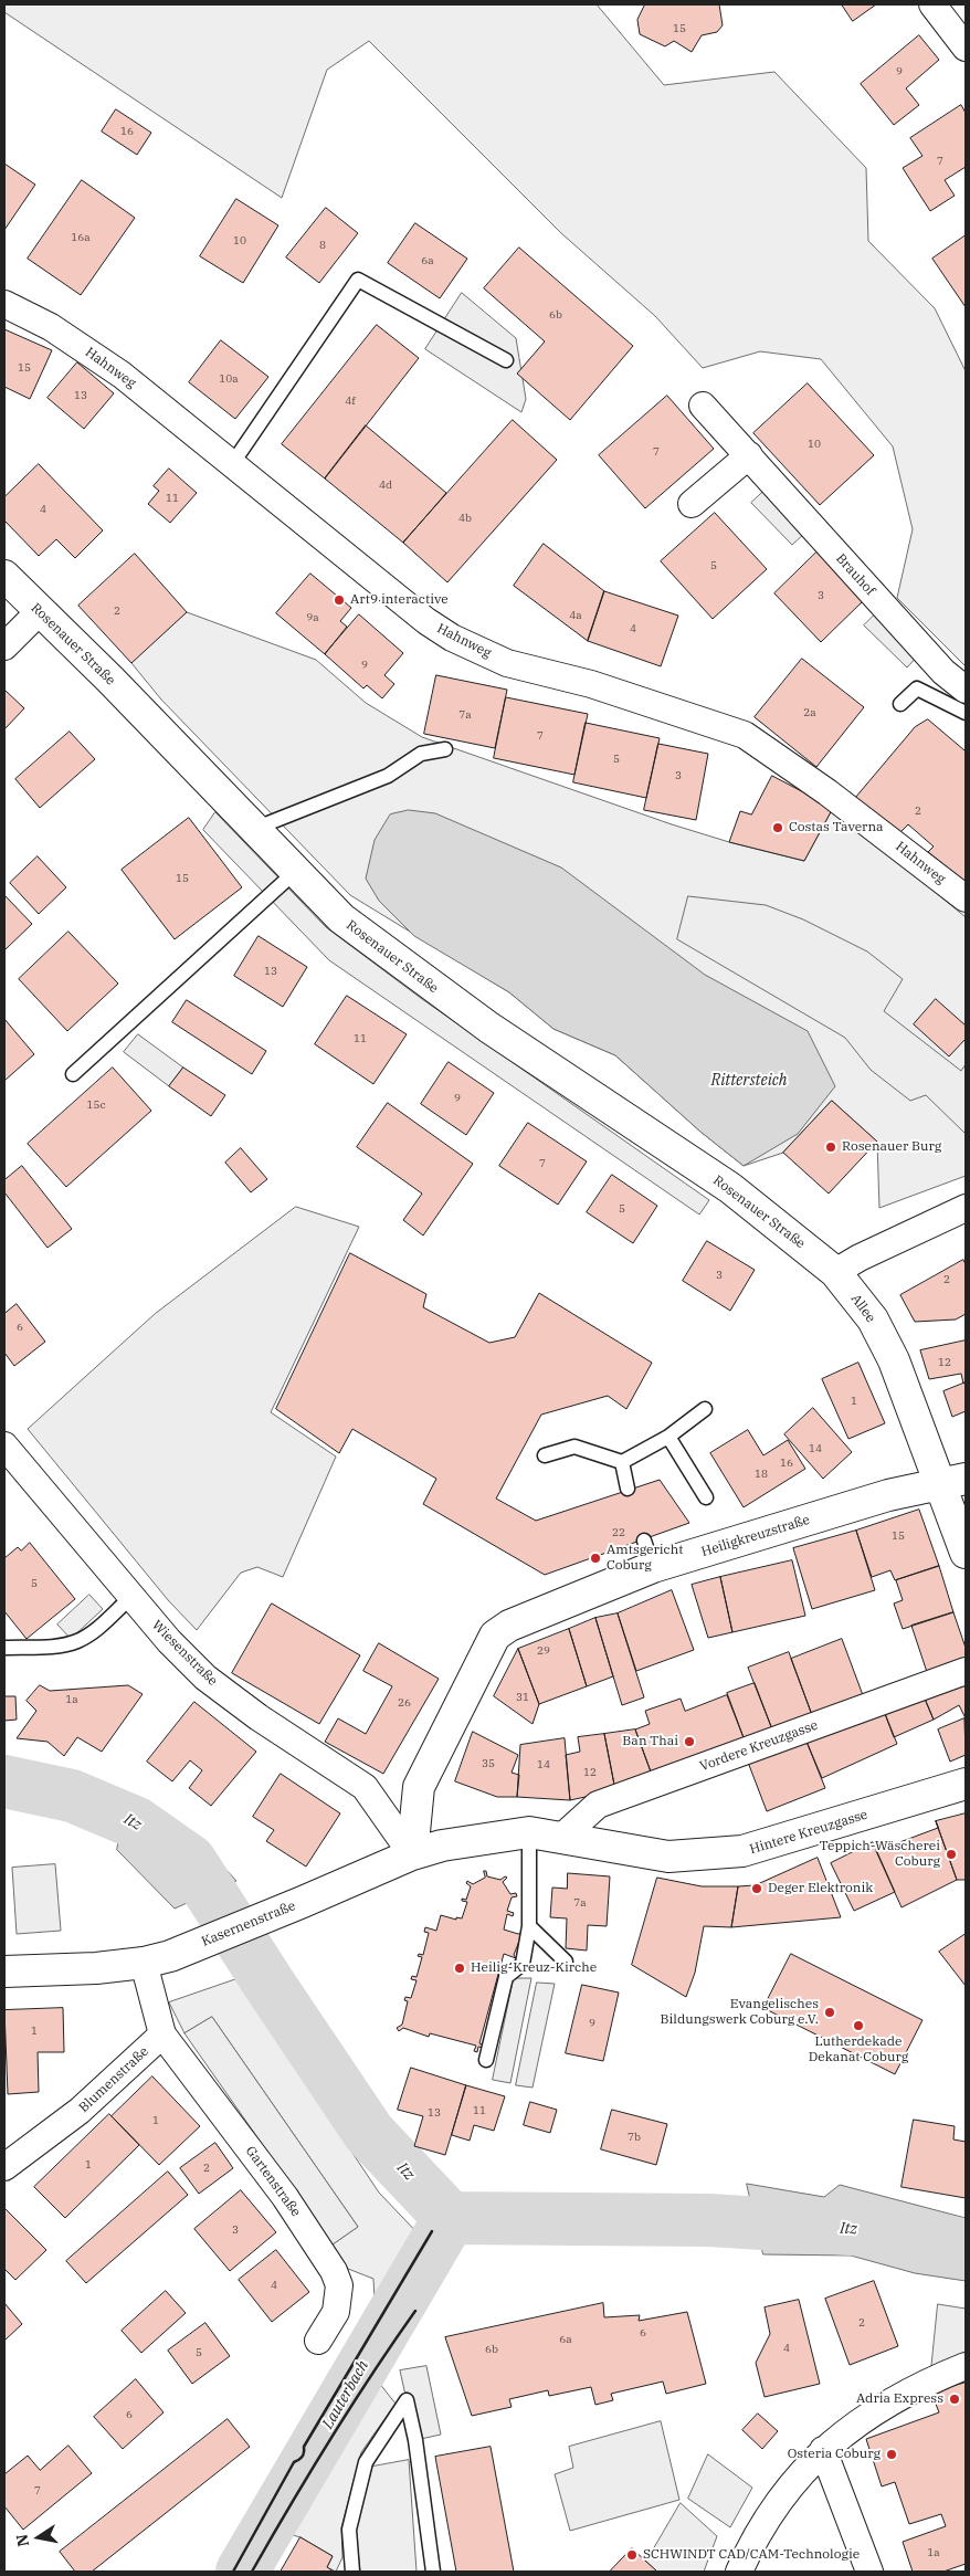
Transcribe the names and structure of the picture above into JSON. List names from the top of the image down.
{
  "streets": {
    "street": [
      "Hahnweg",
      "Brauhof",
      "Rosenauer Straße",
      "Allee",
      "Heiligkreuzstraße",
      "Wiesenstraße",
      "Vordere Kreuzgasse",
      "Hintere Kreuzgasse",
      "Kasernenstraße",
      "Blumenstraße",
      "Gartenstraße"
    ]
  },
  "crossings": [
    ["Rosenauer Straße", "Allee"],
    ["Allee", "Heiligkreuzstraße"],
    ["Heiligkreuzstraße", "Wiesenstraße"],
    ["Heiligkreuzstraße", "Kasernenstraße"],
    ["Wiesenstraße", "Kasernenstraße"],
    ["Vordere Kreuzgasse", "Hintere Kreuzgasse"],
    ["Hintere Kreuzgasse", "Kasernenstraße"],
    ["Blumenstraße", "Gartenstraße"]
  ],
  "water": ["Rittersteich", "Itz", "Lauterbach"],
  "places": [
    "Art9 interactive",
    "Costas Taverna",
    "Rosenauer Burg",
    "Amtsgericht Coburg",
    "Ban Thai",
    "Teppich-Wäscherei Coburg",
    "Deger Elektronik",
    "Heilig-Kreuz-Kirche",
    "Evangelisches Bildungswerk Coburg e.V.",
    "Lutherdekade Dekanat Coburg",
    "Adria Express",
    "Osteria Coburg",
    "SCHWINDT CAD/CAM-Technologie"
  ],
  "house_numbers": [
    "15",
    "9",
    "16",
    "7",
    "16a",
    "10",
    "8",
    "6a",
    "6b",
    "15",
    "10a",
    "13",
    "4f",
    "10",
    "7",
    "4d",
    "11",
    "4",
    "4b",
    "5",
    "3",
    "2",
    "4a",
    "9a",
    "4",
    "9",
    "2a",
    "7a",
    "7",
    "5",
    "3",
    "2",
    "15",
    "13",
    "11",
    "9",
    "15c",
    "7",
    "5",
    "3",
    "2",
    "6",
    "12",
    "1",
    "14",
    "16",
    "18",
    "22",
    "15",
    "5",
    "29",
    "31",
    "1a",
    "26",
    "35",
    "14",
    "12",
    "7a",
    "9",
    "1",
    "11",
    "13",
    "1",
    "7b",
    "1",
    "2",
    "3",
    "4",
    "2",
    "6",
    "6a",
    "4",
    "6b",
    "5",
    "6",
    "7",
    "1a"
  ],
  "north": "left"
}
